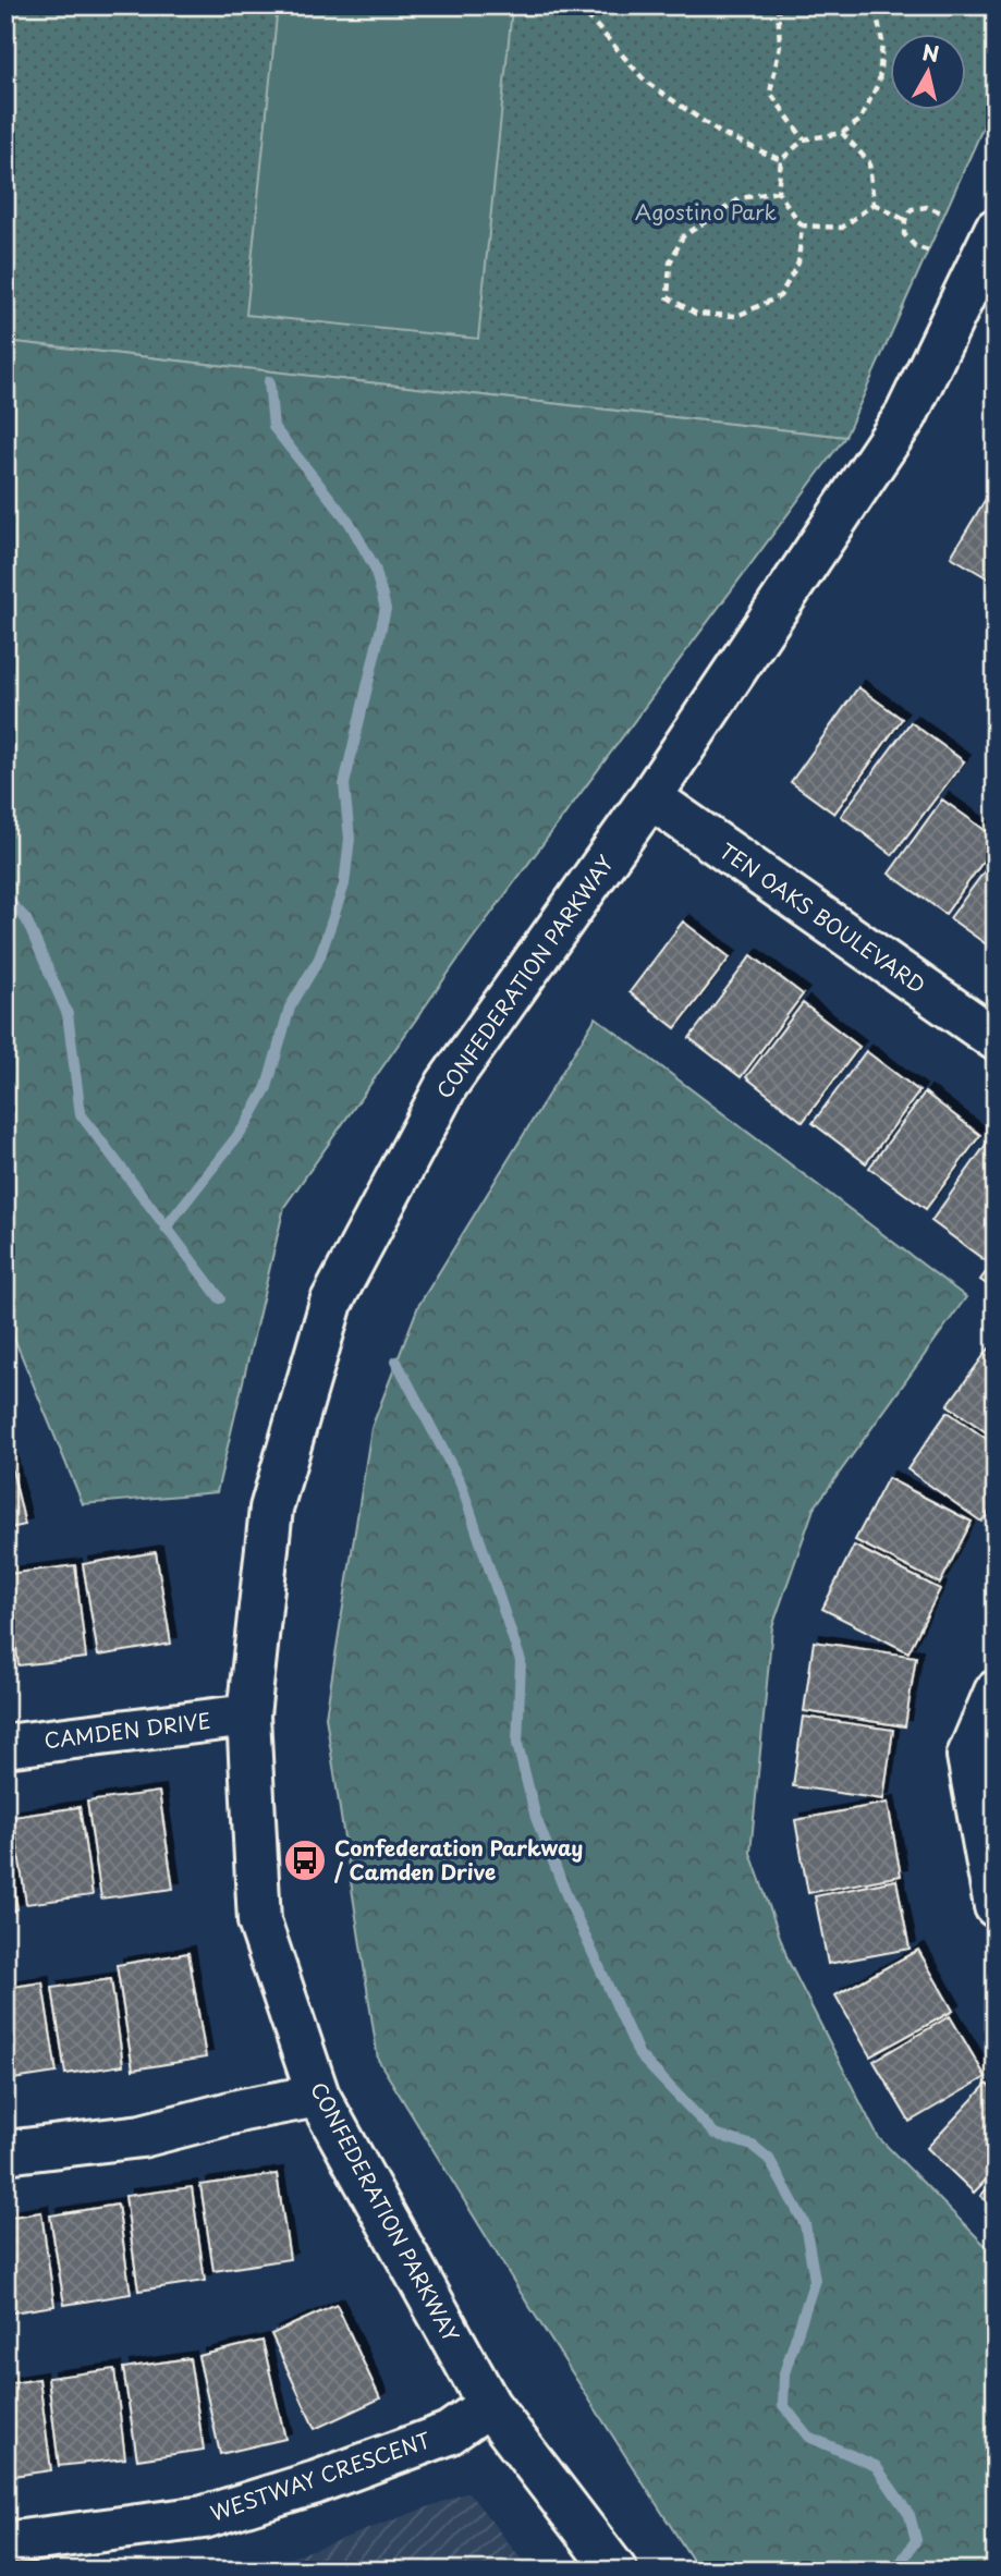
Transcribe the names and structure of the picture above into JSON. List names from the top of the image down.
{
  "streets": {
    "street": [
      "TEN OAKS BOULEVARD",
      "CONFEDERATION PARKWAY",
      "CAMDEN DRIVE",
      "WESTWAY CRESCENT"
    ]
  },
  "crossings": [
    ["TEN OAKS BOULEVARD", "CONFEDERATION PARKWAY"],
    ["CONFEDERATION PARKWAY", "CAMDEN DRIVE"],
    ["CONFEDERATION PARKWAY", "WESTWAY CRESCENT"]
  ],
  "parks": ["Agostino Park"],
  "places": {
    "bus stop": ["Confederation Parkway / Camden Drive"]
  },
  "north": "top"
}
